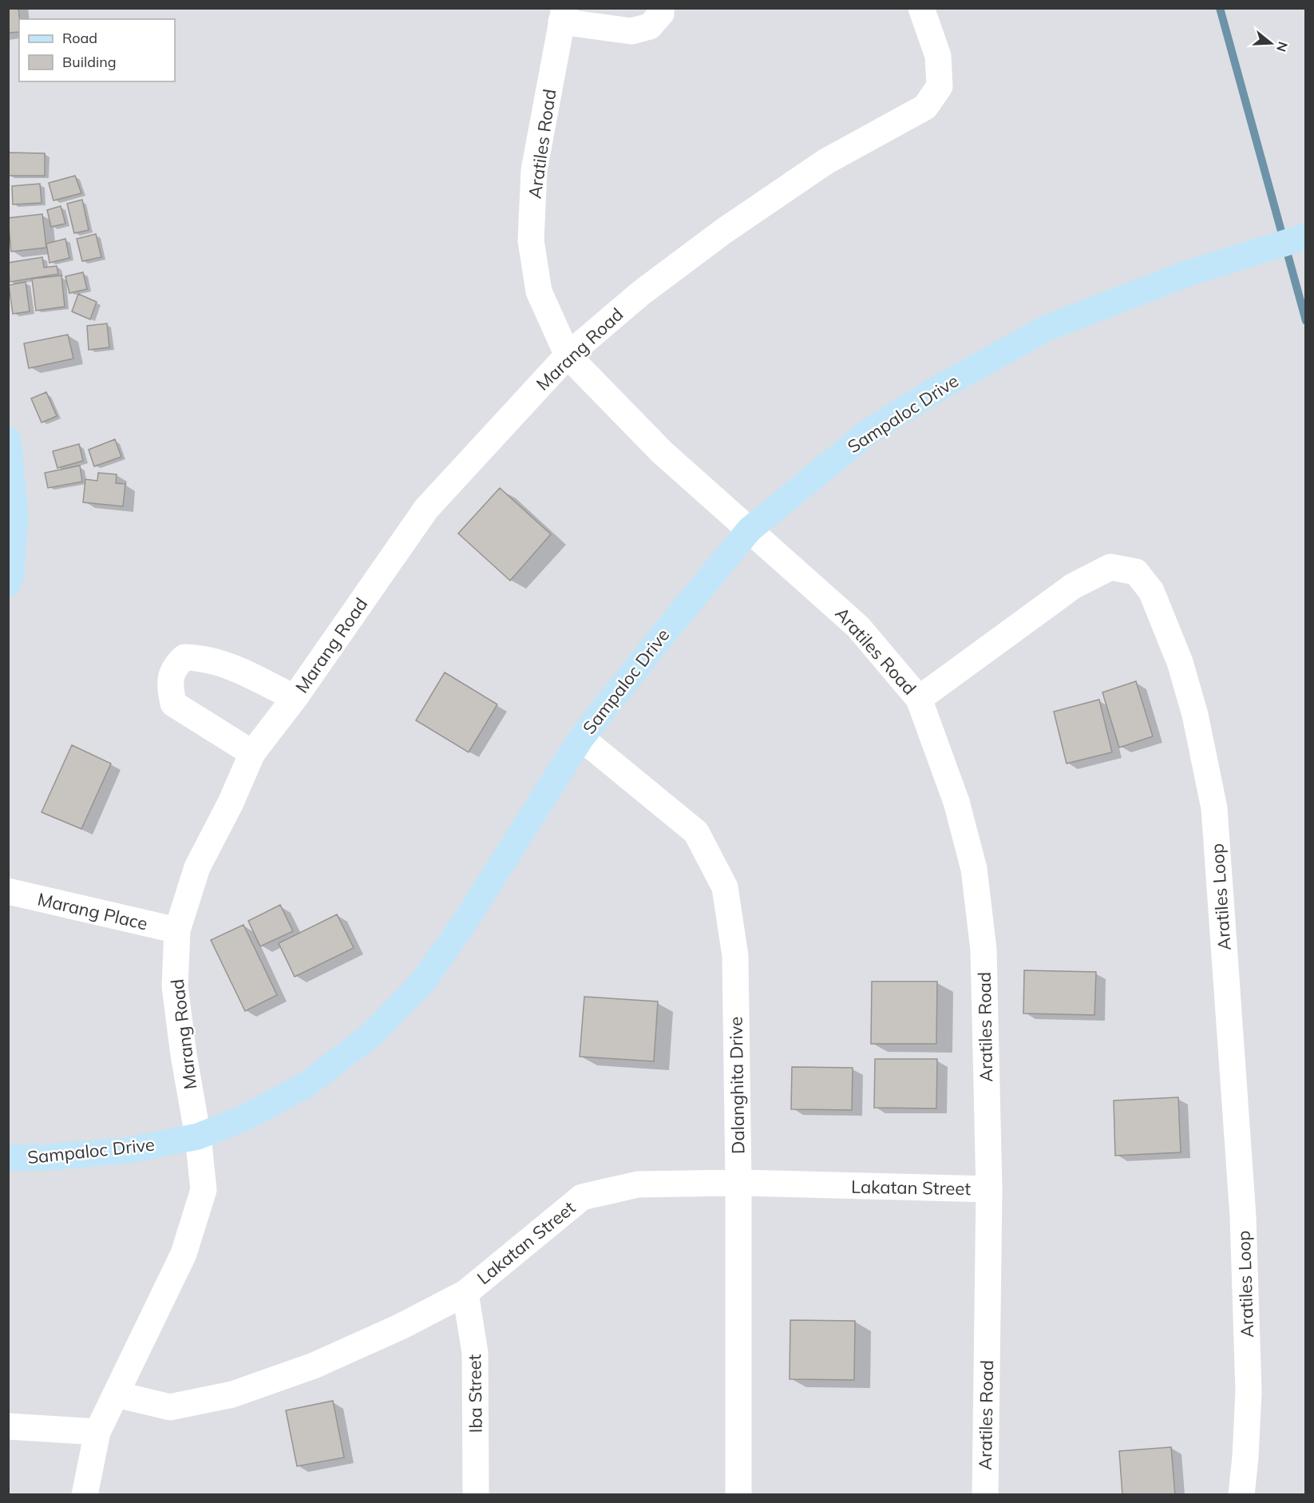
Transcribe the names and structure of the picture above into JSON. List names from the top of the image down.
{
  "streets": {
    "street": [
      "Aratiles Road",
      "Marang Road",
      "Sampaloc Drive",
      "Aratiles Loop",
      "Marang Place",
      "Dalanghita Drive",
      "Lakatan Street",
      "Iba Street"
    ]
  },
  "crossings": [
    ["Aratiles Road", "Marang Road"],
    ["Aratiles Road", "Sampaloc Drive"],
    ["Aratiles Road", "Aratiles Loop"],
    ["Aratiles Road", "Lakatan Street"],
    ["Marang Road", "Sampaloc Drive"],
    ["Marang Road", "Marang Place"],
    ["Marang Road", "Lakatan Street"],
    ["Sampaloc Drive", "Dalanghita Drive"],
    ["Dalanghita Drive", "Lakatan Street"],
    ["Lakatan Street", "Iba Street"]
  ],
  "legend": ["Road", "Building"],
  "north": "right"
}
